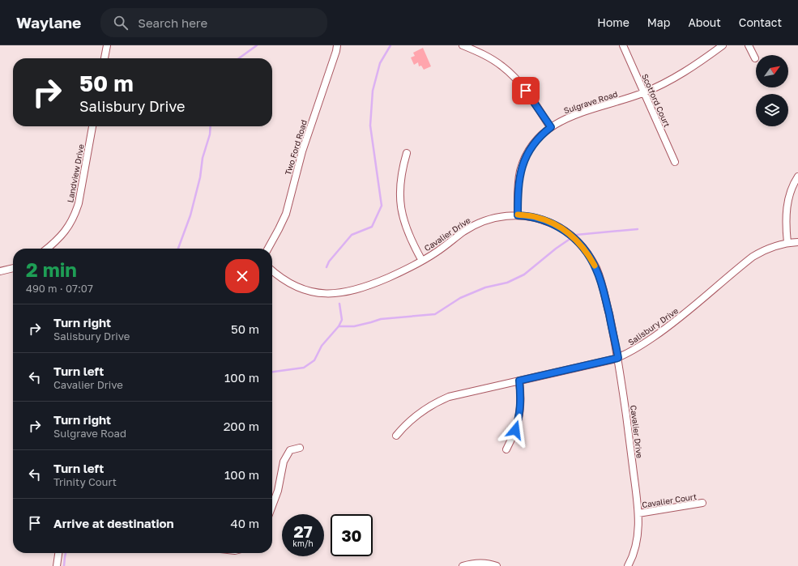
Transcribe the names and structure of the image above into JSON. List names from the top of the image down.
{
  "streets": {
    "street": [
      "Scotford Court",
      "Sulgrave Road",
      "Two Ford Road",
      "Landview Drive",
      "Cavalier Drive",
      "Salisbury Drive",
      "Cavalier Court"
    ]
  },
  "crossings": [
    ["Scotford Court", "Sulgrave Road"],
    ["Sulgrave Road", "Cavalier Drive"],
    ["Cavalier Drive", "Salisbury Drive"],
    ["Cavalier Drive", "Cavalier Court"]
  ],
  "north": "top right",
  "page": {
    "header": "Waylane",
    "search": "Search here",
    "nav": [
      "Home",
      "Map",
      "About",
      "Contact"
    ],
    "turn": ["50 m", "Salisbury Drive"],
    "heading": ["2 min", "490 m · 07:07"],
    "list": [
      {
        "name": "Turn right",
        "note": "Salisbury Drive",
        "value": "50 m"
      },
      {
        "name": "Turn left",
        "note": "Cavalier Drive",
        "value": "100 m"
      },
      {
        "name": "Turn right",
        "note": "Sulgrave Road",
        "value": "200 m"
      },
      {
        "name": "Turn left",
        "note": "Trinity Court",
        "value": "100 m"
      },
      {
        "name": "Arrive at destination",
        "value": "40 m"
      }
    ],
    "speed": "27 km/h",
    "limit": "30"
  }
}
